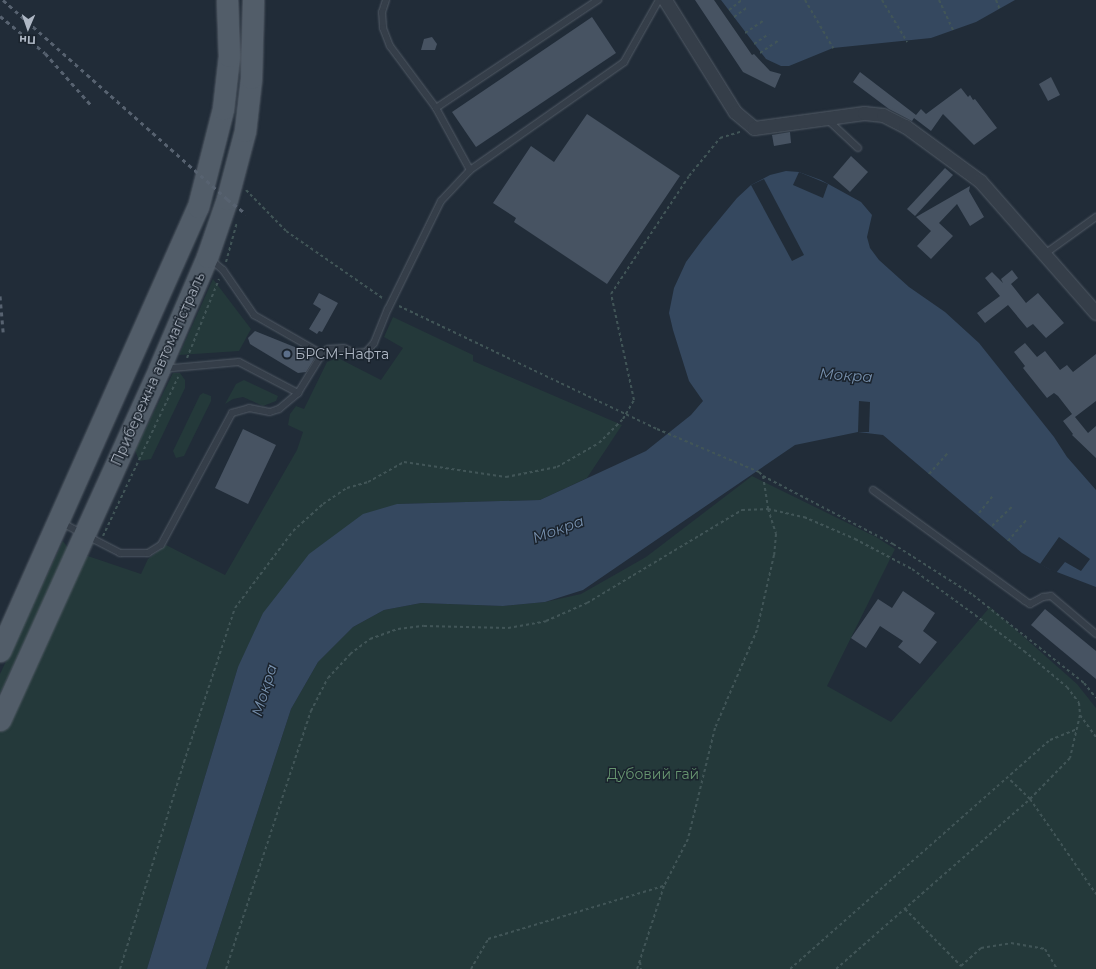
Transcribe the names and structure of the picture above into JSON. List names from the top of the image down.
{
  "streets": {
    "main road": ["Прибережна автомагістраль"]
  },
  "water": ["Мокра"],
  "parks": ["Дубовий гай"],
  "places": ["БРСМ-Нафта"],
  "north": "bottom"
}
